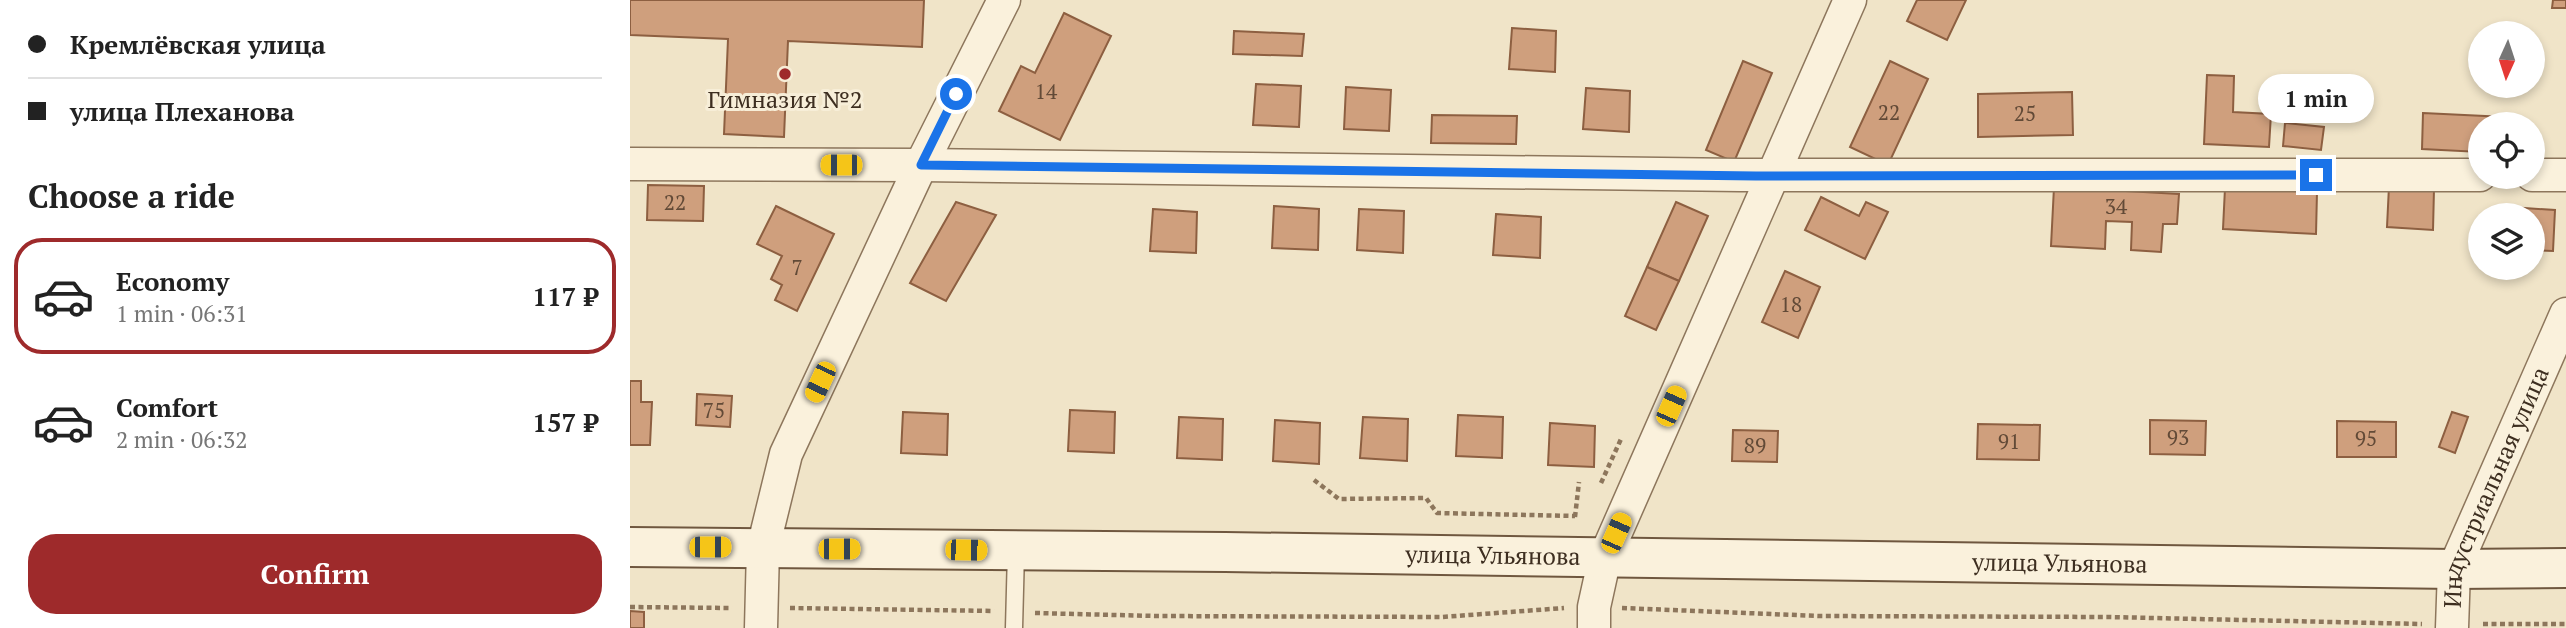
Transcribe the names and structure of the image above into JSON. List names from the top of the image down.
{
  "streets": {
    "main road": ["улица Ульянова"],
    "street": ["Индустриальная улица"]
  },
  "crossings": [
    ["Индустриальная улица", "улица Ульянова"]
  ],
  "places": ["Гимназия №2"],
  "house_numbers": [
    "14",
    "22",
    "25",
    "22",
    "34",
    "7",
    "18",
    "75",
    "93",
    "95",
    "91",
    "89"
  ],
  "north": "bottom",
  "page": {
    "banner": ["Кремлёвская улица", "улица Плеханова"],
    "bubble": "1 min",
    "heading": "Choose a ride",
    "list": [
      {
        "name": "Economy",
        "note": "1 min · 06:31",
        "value": "117 ₽"
      },
      {
        "name": "Comfort",
        "note": "2 min · 06:32",
        "value": "157 ₽"
      }
    ],
    "buttons": "Confirm"
  }
}
